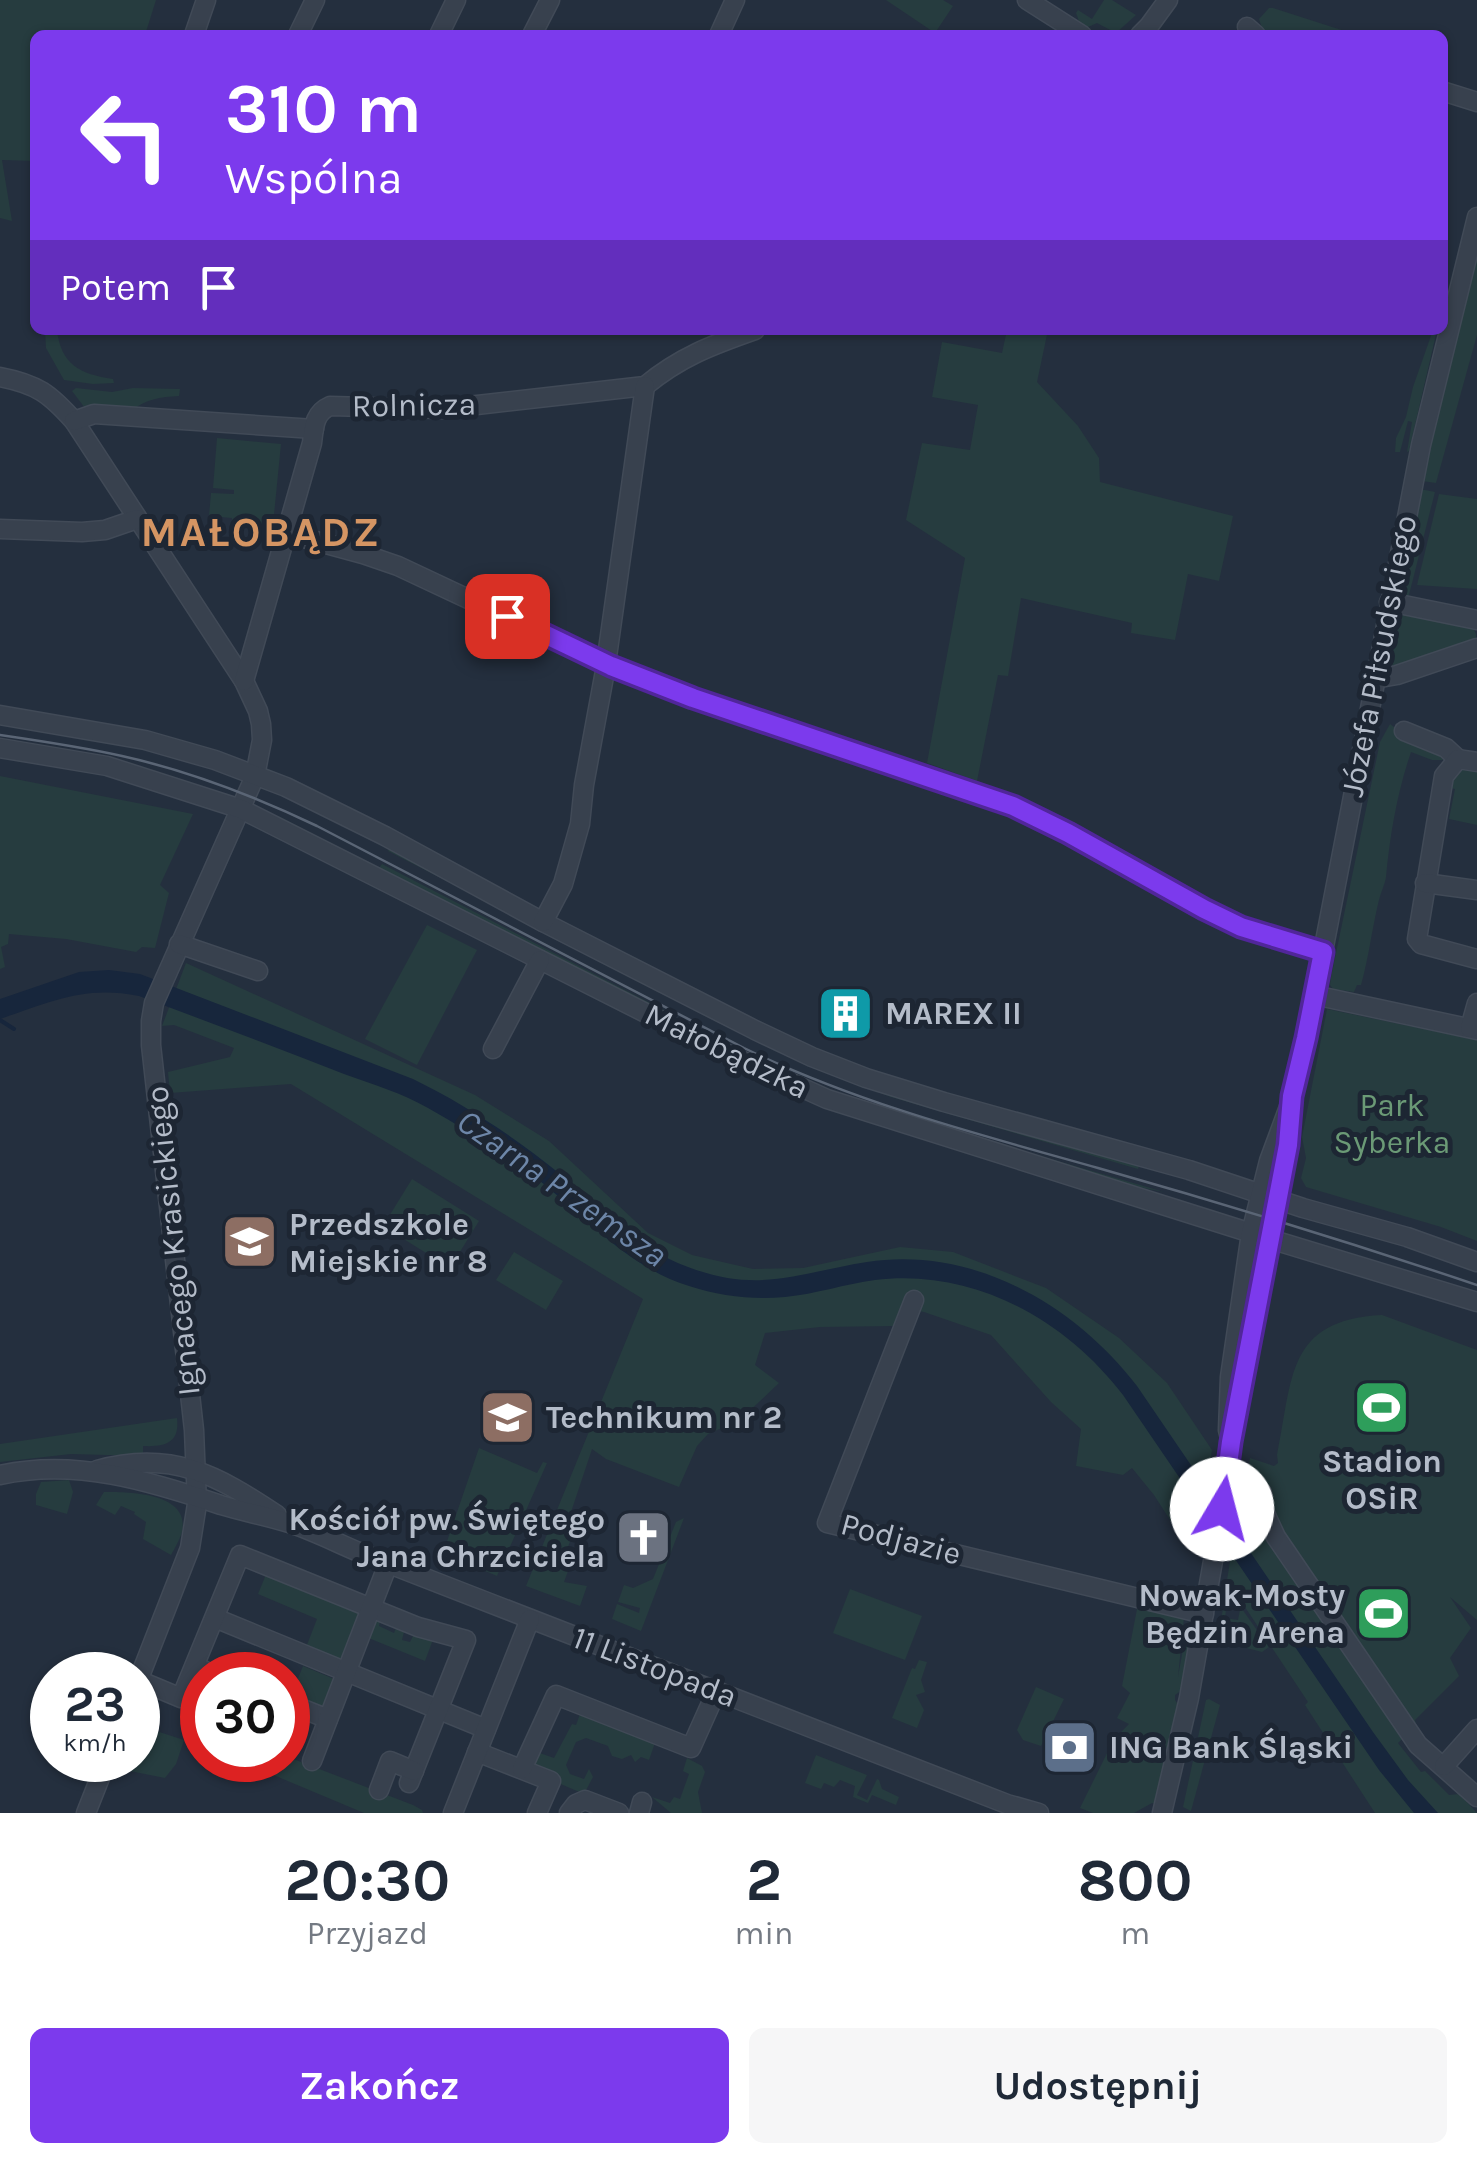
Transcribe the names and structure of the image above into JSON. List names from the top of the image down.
{
  "streets": {
    "street": [
      "Rolnicza",
      "Józefa Piłsudskiego",
      "Małobądzka",
      "Ignacego Krasickiego",
      "Podjazie",
      "11 Listopada"
    ]
  },
  "crossings": [
    ["Józefa Piłsudskiego", "Małobądzka"],
    ["Józefa Piłsudskiego", "Podjazie"],
    ["Małobądzka", "Ignacego Krasickiego"],
    ["Ignacego Krasickiego", "11 Listopada"]
  ],
  "districts": ["MAŁOBĄDZ"],
  "water": ["Czarna Przemsza"],
  "parks": ["Park Syberka"],
  "places": {
    "building": ["MAREX II"],
    "school or university": ["Przedszkole Miejskie nr 8", "Technikum nr 2"],
    "sports": ["Stadion OSiR", "Nowak-Mosty Będzin Arena"],
    "church": ["Kościół pw. Świętego Jana Chrzciciela"],
    "bank": ["ING Bank Śląski"]
  },
  "page": {
    "turn": ["310 m", "Wspólna"],
    "then": "Potem",
    "speed": "23 km/h",
    "limit": "30",
    "eta": [
      "20:30",
      "Przyjazd",
      "2",
      "min",
      "800",
      "m"
    ],
    "buttons": ["Zakończ", "Udostępnij"]
  }
}
